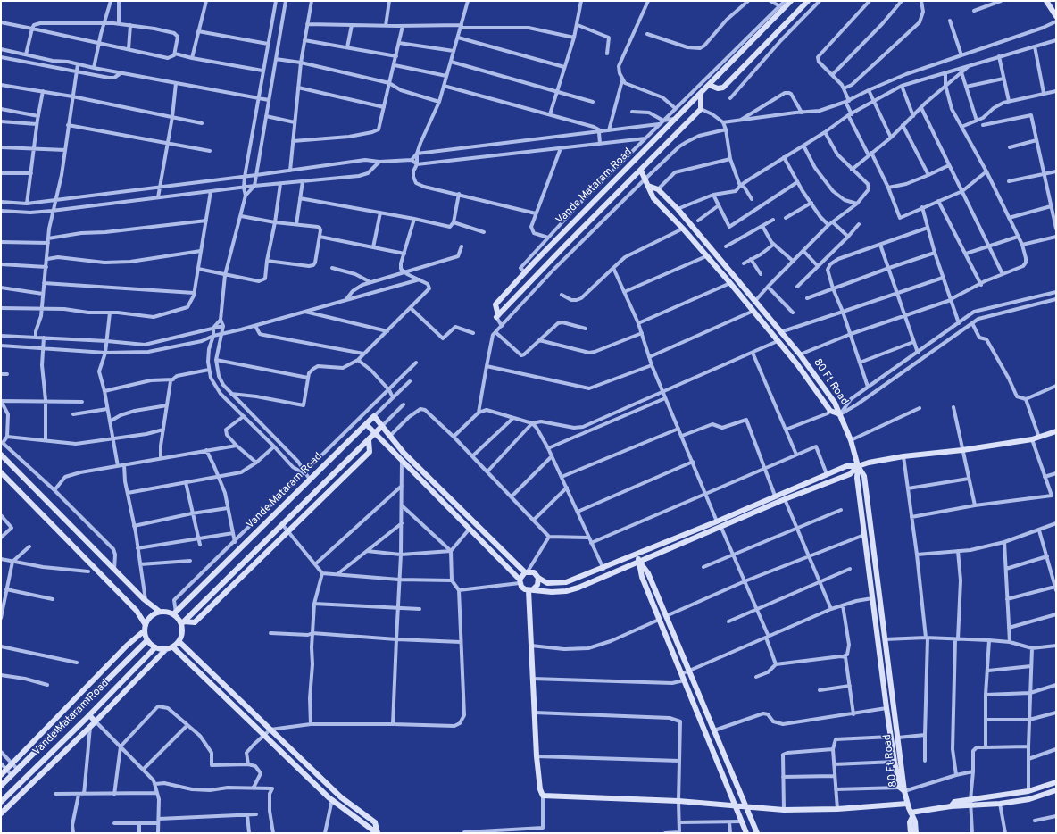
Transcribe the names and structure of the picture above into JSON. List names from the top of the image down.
{
  "streets": {
    "main road": ["Vande Mataram Road", "80 Ft Road"]
  }
}
